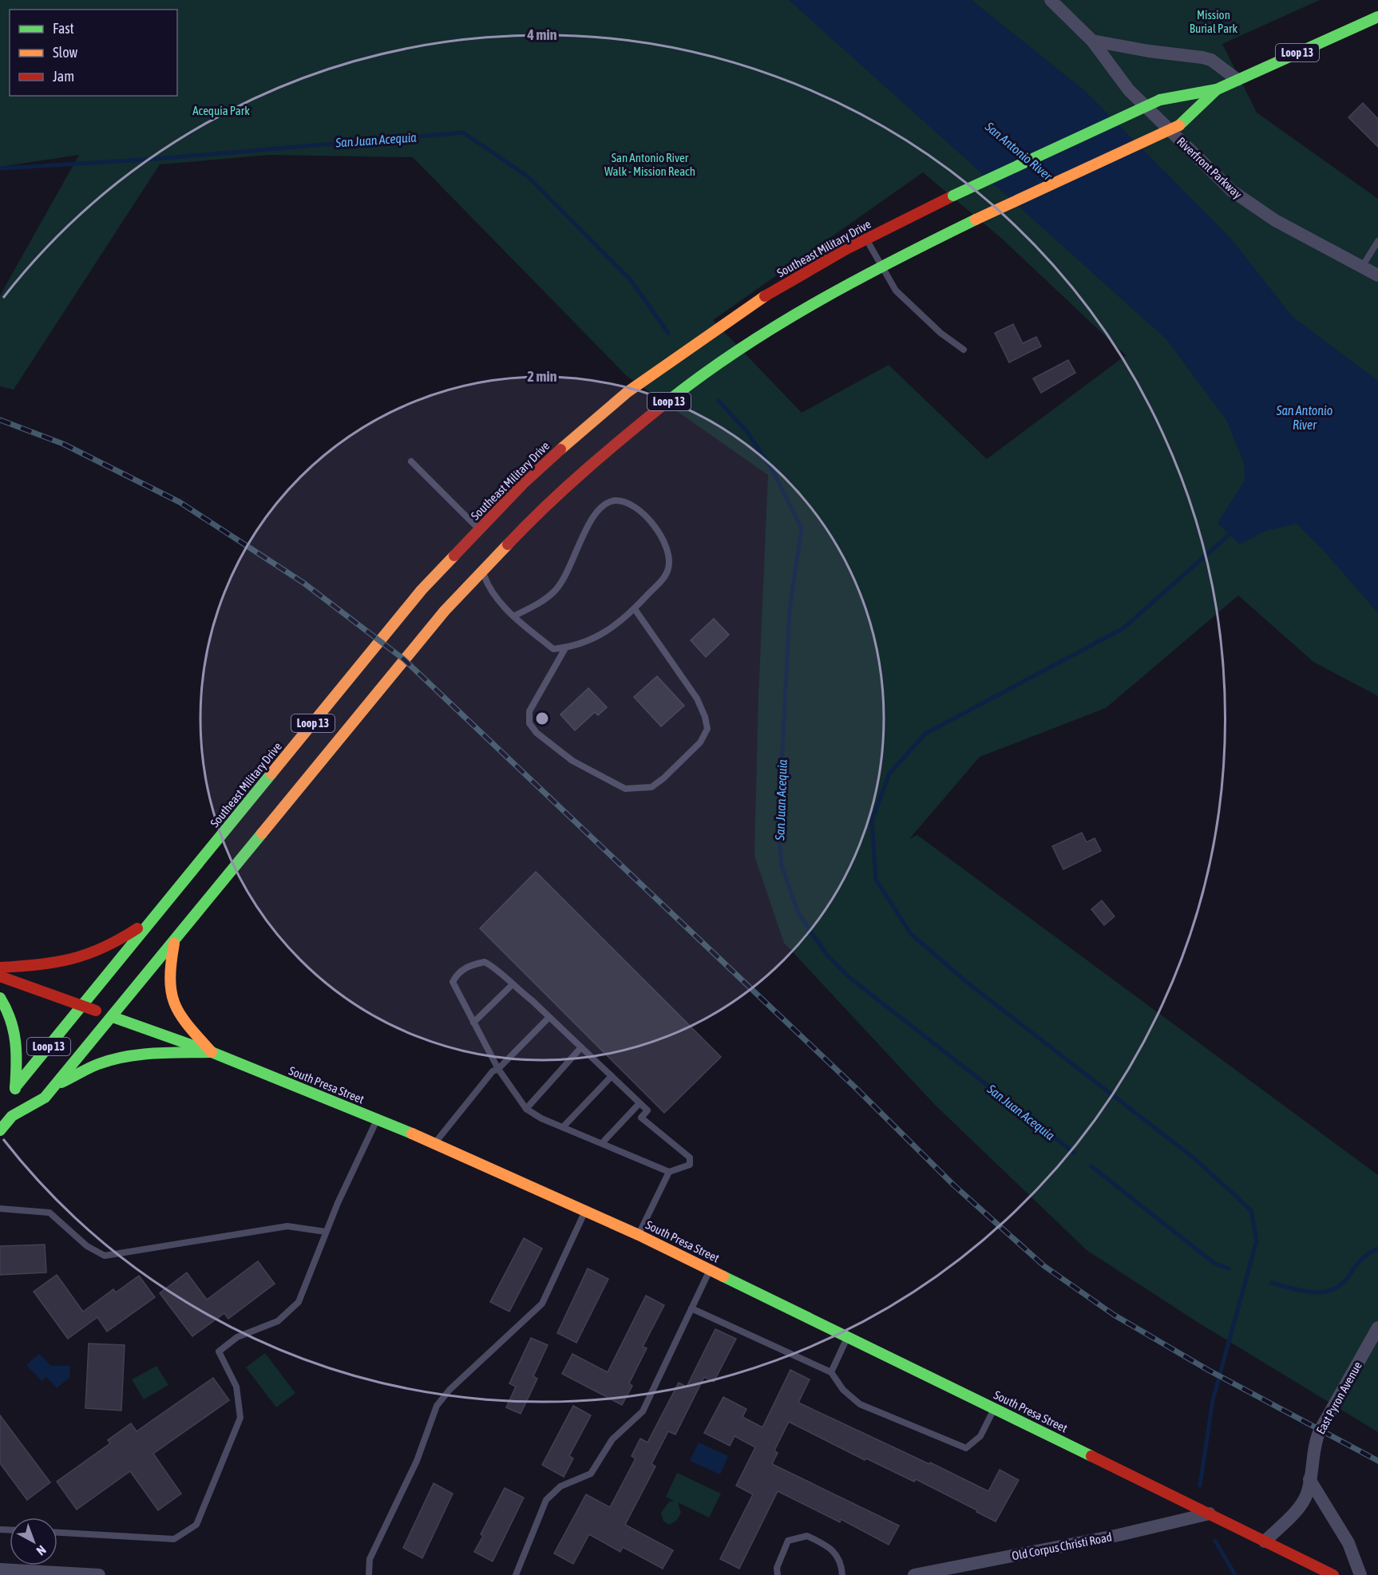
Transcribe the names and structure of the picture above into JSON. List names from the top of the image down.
{
  "streets": {
    "main road": ["Loop 13", "Southeast Military Drive", "South Presa Street"],
    "street": ["Riverfront Parkway", "East Pyron Avenue", "Old Corpus Christi Road"]
  },
  "crossings": [
    ["Southeast Military Drive", "South Presa Street"],
    ["South Presa Street", "East Pyron Avenue"],
    ["South Presa Street", "Old Corpus Christi Road"]
  ],
  "water": ["San Juan Acequia", "San Antonio River"],
  "parks": ["Mission Burial Park", "Acequia Park", "San Antonio River Walk - Mission Reach"],
  "legend": ["Fast", "Slow", "Jam"],
  "north": "bottom right",
  "rings": ["4 min", "2 min"]
}
